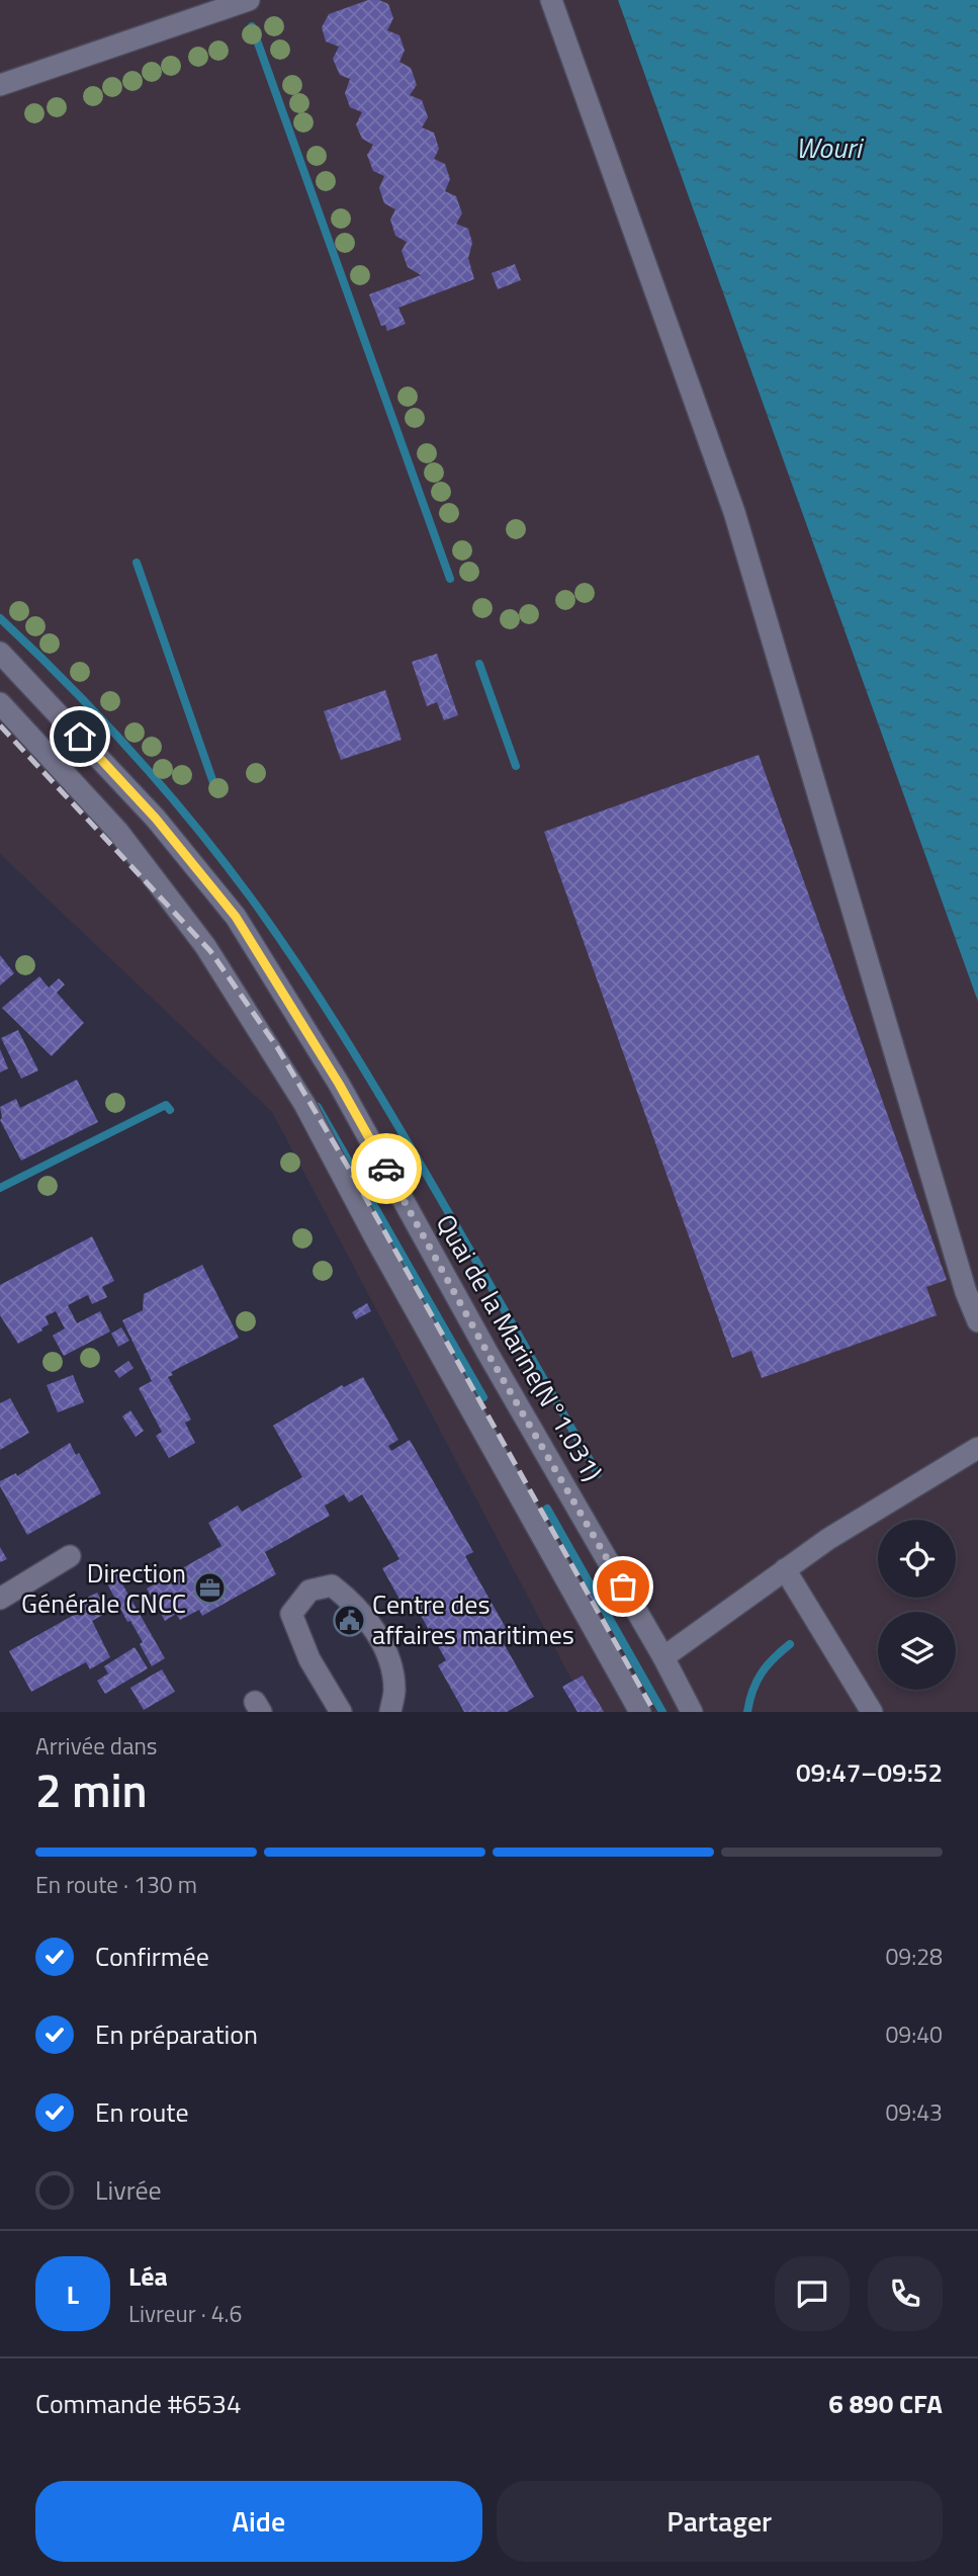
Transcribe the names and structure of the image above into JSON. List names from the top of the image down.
{
  "streets": {
    "street": ["Quai de la Marine(N°1.031)"]
  },
  "water": ["Wouri"],
  "places": {
    "office": ["Direction Générale CNCC"],
    "public building": ["Centre des affaires maritimes"]
  },
  "page": {
    "heading": ["2 min", "Arrivée dans", "09:47–09:52"],
    "panel": [
      "Léa",
      "Livreur · 4.6",
      "Commande #6534",
      "6 890 CFA"
    ],
    "bar": "En route · 130 m",
    "list": [
      ["Confirmée", "09:28"],
      ["En préparation", "09:40"],
      ["En route", "09:43"],
      "Livrée"
    ],
    "round": "L",
    "buttons": ["Aide", "Partager"]
  }
}
